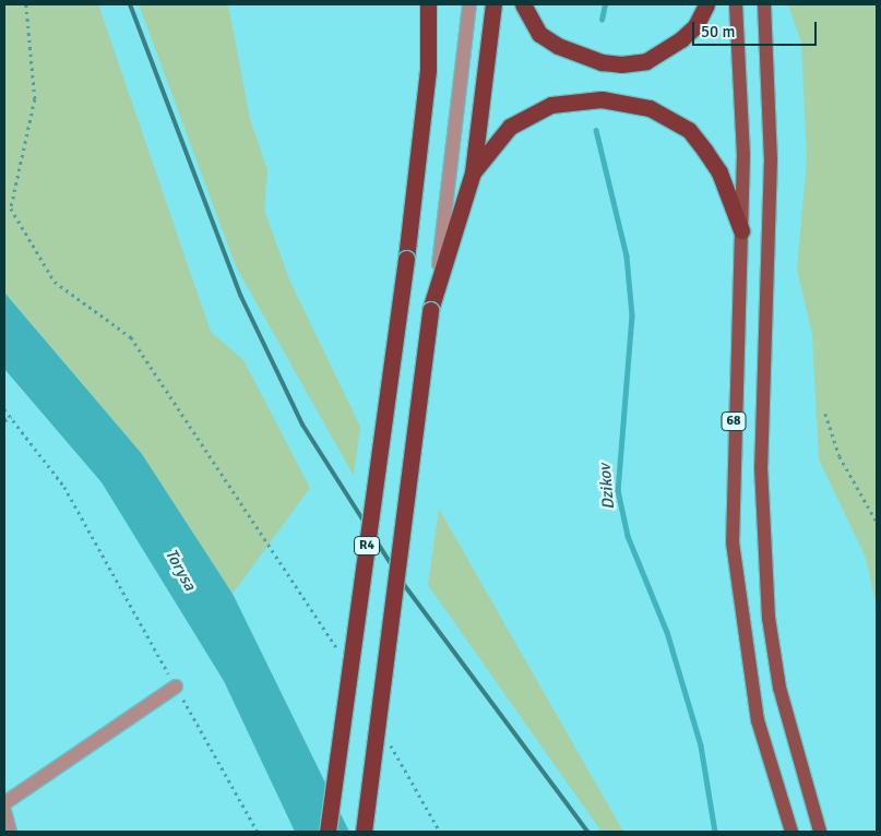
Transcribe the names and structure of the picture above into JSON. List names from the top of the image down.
{
  "streets": {
    "highway": ["R4"],
    "main road": ["68"]
  },
  "water": ["Dzikov", "Torysa"],
  "scale_bar": "50 m"
}
